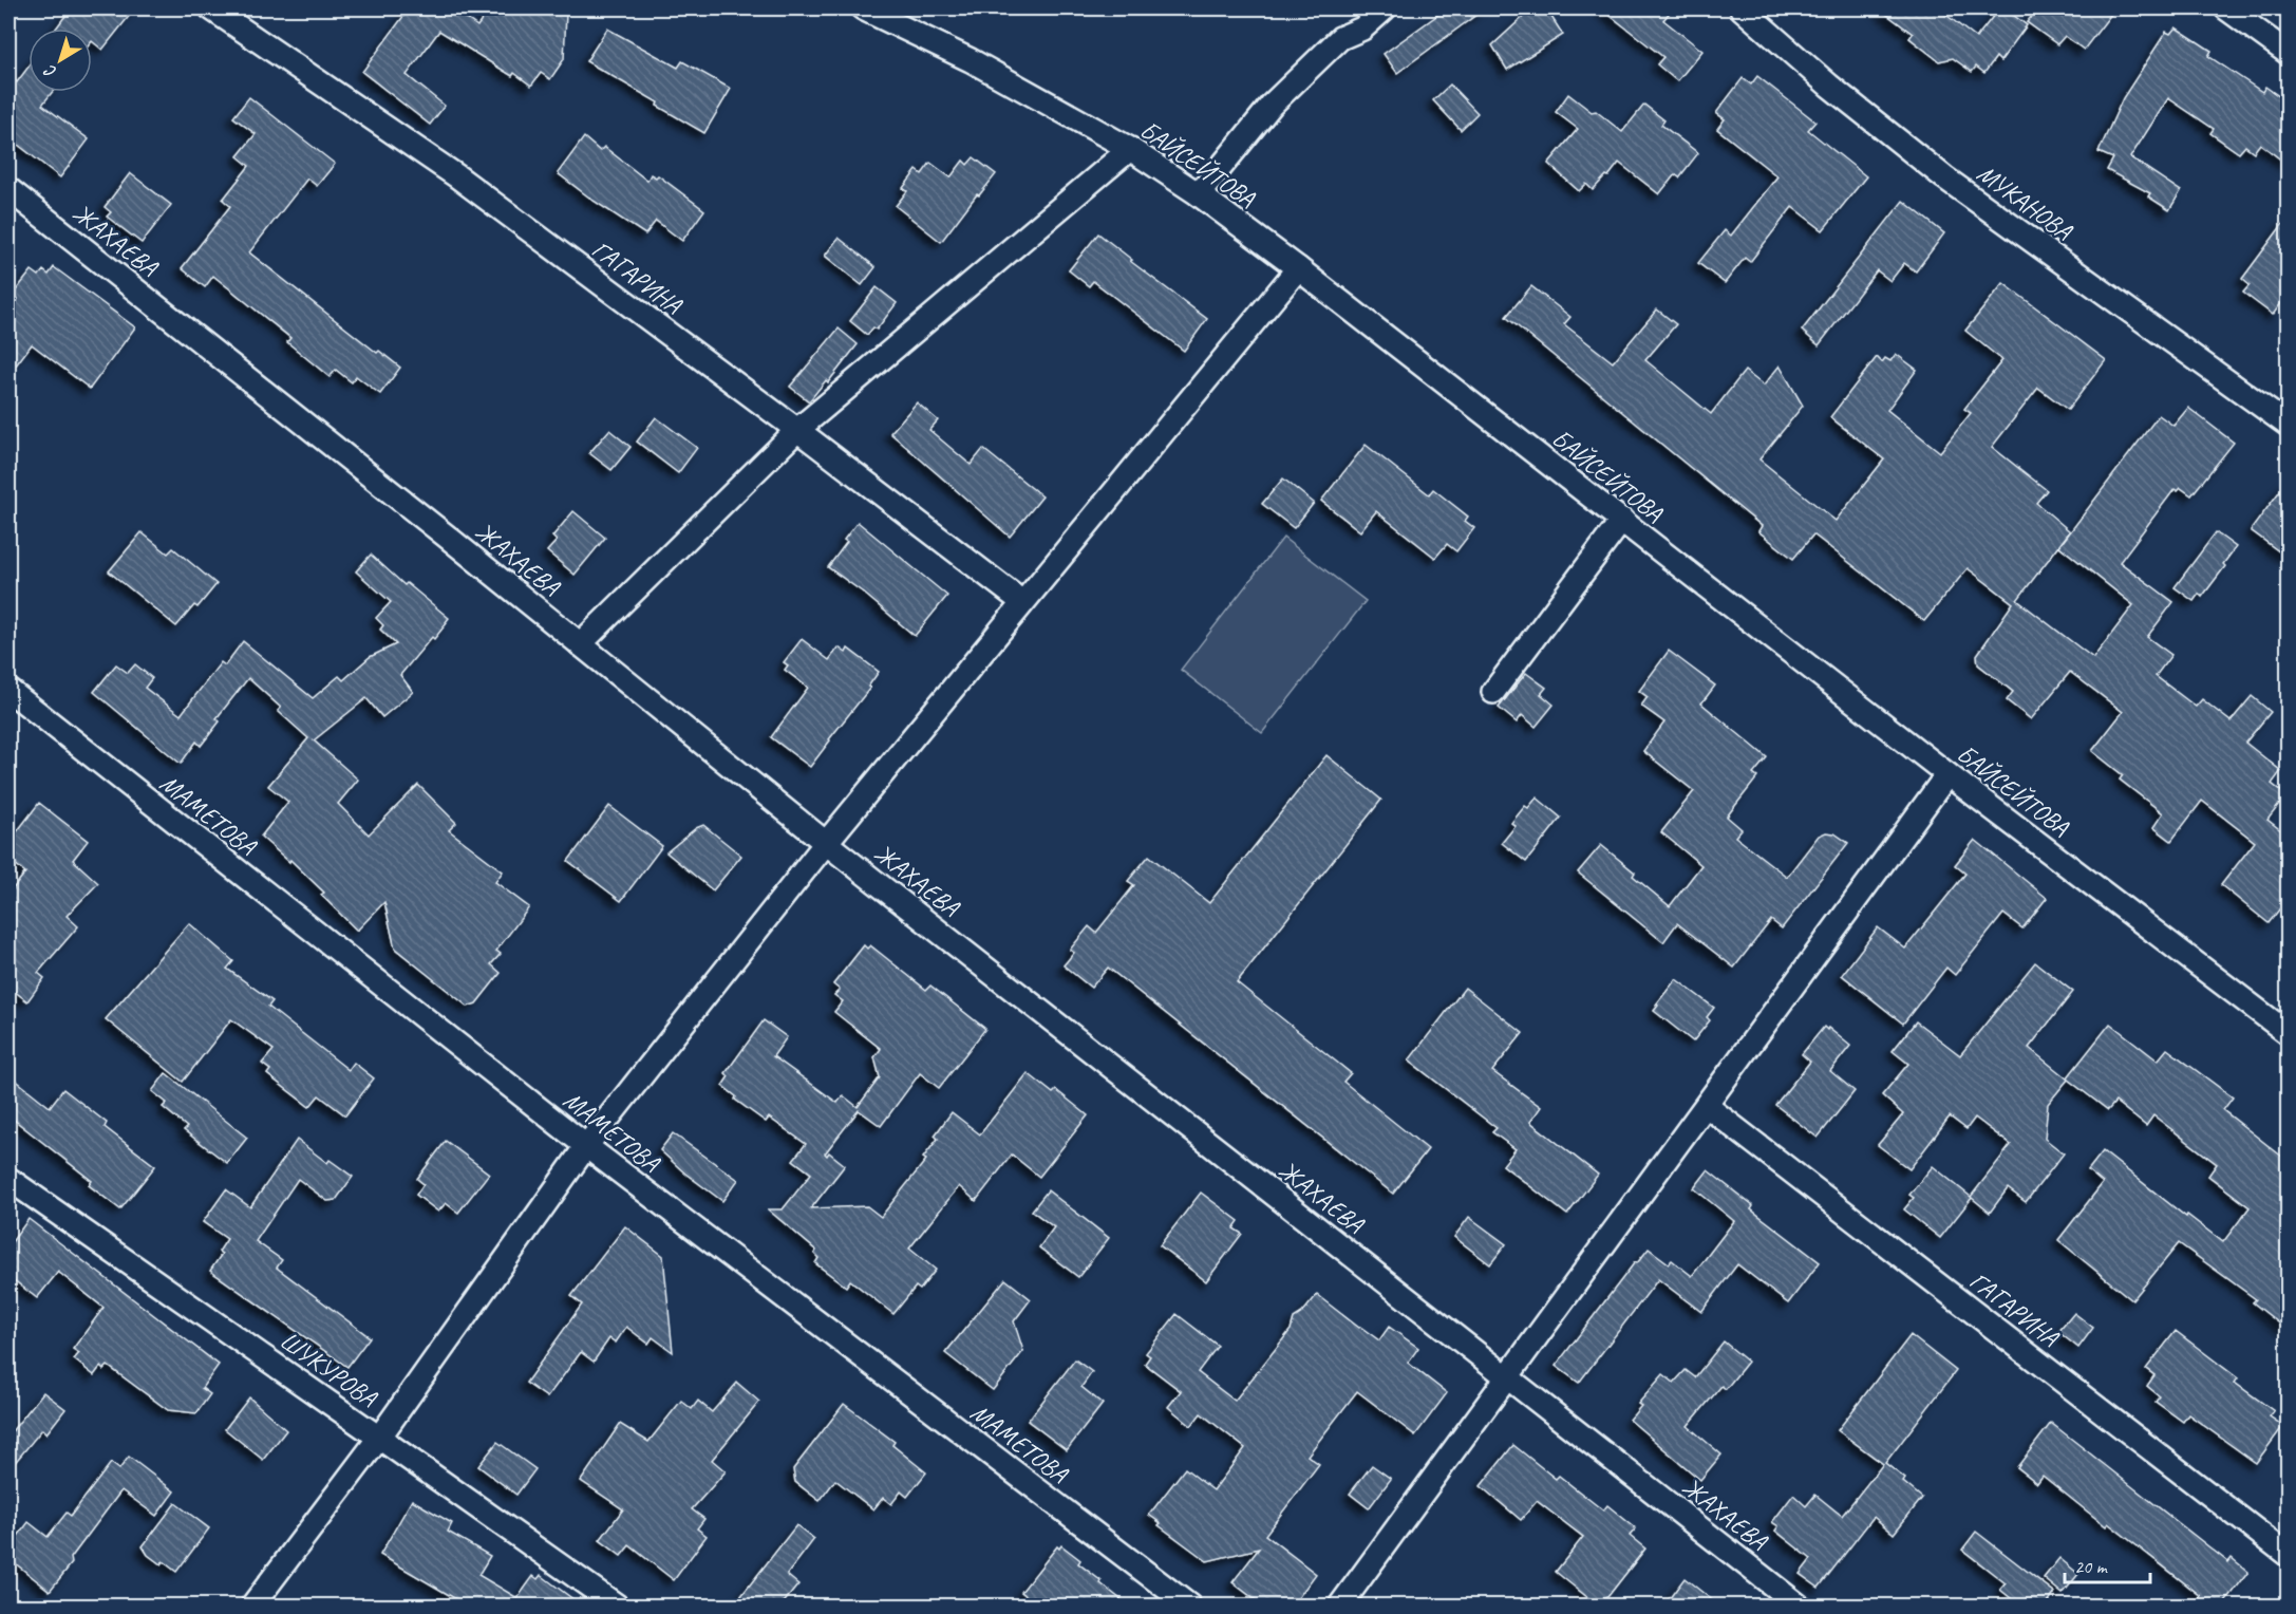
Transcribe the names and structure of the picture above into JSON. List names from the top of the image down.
{
  "streets": {
    "street": [
      "БАЙСЕЙТОВА",
      "МУКАНОВА",
      "ЖАХАЕВА",
      "ГАГАРИНА",
      "МАМЕТОВА",
      "ШУКУРОВА"
    ]
  },
  "scale_bar": "20 m",
  "north": "bottom left"
}
